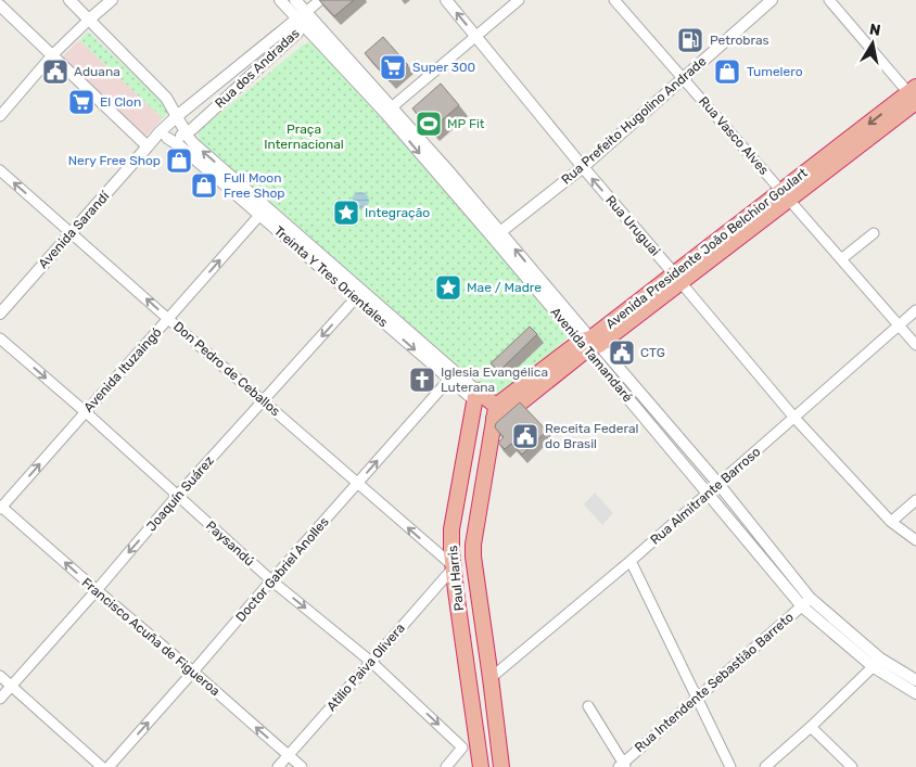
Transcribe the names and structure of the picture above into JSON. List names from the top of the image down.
{
  "streets": {
    "highway": ["Avenida Presidente João Belchior Goulart", "Treinta Y Tres Orientales", "Paul Harris"],
    "street": [
      "Rua dos Andradas",
      "Rua Prefeito Hugolino Andrade",
      "Rua Vasco Alves",
      "Rua Uruguai",
      "Avenida Sarandí",
      "Avenida Tamandaré",
      "Don Pedro de Ceballos",
      "Avenida Ituzaingó",
      "Joaquín Suárez",
      "Rua Almitrante Barroso",
      "Paysandú",
      "Doctor Gabriel Anolles",
      "Francisco Acuña de Figueroa",
      "Atilio Paiva Olivera",
      "Rua Intendente Sebastião Barreto"
    ]
  },
  "crossings": [
    ["Rua dos Andradas", "Avenida Sarandí"],
    ["Rua dos Andradas", "Treinta Y Tres Orientales"],
    ["Rua dos Andradas", "Avenida Tamandaré"],
    ["Rua Prefeito Hugolino Andrade", "Rua Vasco Alves"],
    ["Rua Prefeito Hugolino Andrade", "Rua Uruguai"],
    ["Rua Prefeito Hugolino Andrade", "Avenida Tamandaré"],
    ["Rua Vasco Alves", "Avenida Presidente João Belchior Goulart"],
    ["Rua Vasco Alves", "Rua Almitrante Barroso"],
    ["Rua Uruguai", "Avenida Presidente João Belchior Goulart"],
    ["Rua Uruguai", "Rua Almitrante Barroso"],
    ["Avenida Sarandí", "Treinta Y Tres Orientales"],
    ["Avenida Sarandí", "Don Pedro de Ceballos"],
    ["Avenida Presidente João Belchior Goulart", "Treinta Y Tres Orientales"],
    ["Avenida Presidente João Belchior Goulart", "Avenida Tamandaré"],
    ["Treinta Y Tres Orientales", "Avenida Ituzaingó"],
    ["Treinta Y Tres Orientales", "Joaquín Suárez"],
    ["Treinta Y Tres Orientales", "Doctor Gabriel Anolles"],
    ["Treinta Y Tres Orientales", "Paul Harris"],
    ["Avenida Tamandaré", "Rua Almitrante Barroso"],
    ["Avenida Tamandaré", "Rua Intendente Sebastião Barreto"],
    ["Don Pedro de Ceballos", "Avenida Ituzaingó"],
    ["Don Pedro de Ceballos", "Joaquín Suárez"],
    ["Don Pedro de Ceballos", "Doctor Gabriel Anolles"],
    ["Don Pedro de Ceballos", "Paul Harris"],
    ["Don Pedro de Ceballos", "Atilio Paiva Olivera"],
    ["Avenida Ituzaingó", "Paysandú"],
    ["Avenida Ituzaingó", "Francisco Acuña de Figueroa"],
    ["Joaquín Suárez", "Paysandú"],
    ["Joaquín Suárez", "Francisco Acuña de Figueroa"],
    ["Paysandú", "Doctor Gabriel Anolles"],
    ["Paysandú", "Paul Harris"],
    ["Paysandú", "Atilio Paiva Olivera"],
    ["Doctor Gabriel Anolles", "Francisco Acuña de Figueroa"],
    ["Paul Harris", "Atilio Paiva Olivera"],
    ["Francisco Acuña de Figueroa", "Atilio Paiva Olivera"]
  ],
  "one_way": [
    "Don Pedro de Ceballos",
    "Avenida Ituzaingó",
    "Joaquín Suárez",
    "Paysandú",
    "Doctor Gabriel Anolles",
    "Francisco Acuña de Figueroa"
  ],
  "parks": ["Praça Internacional"],
  "places": {
    "fuel station": ["Petrobras"],
    "supermarket": ["Super 300", "El Clon"],
    "public building": ["Aduana", "CTG", "Receita Federal do Brasil"],
    "shop": ["Tumelero", "Nery Free Shop", "Full Moon Free Shop"],
    "sports": ["MP Fit"],
    "place": ["Integração", "Mae / Madre"],
    "church": ["Iglesia Evangélica Luterana"]
  },
  "north": "top"
}
